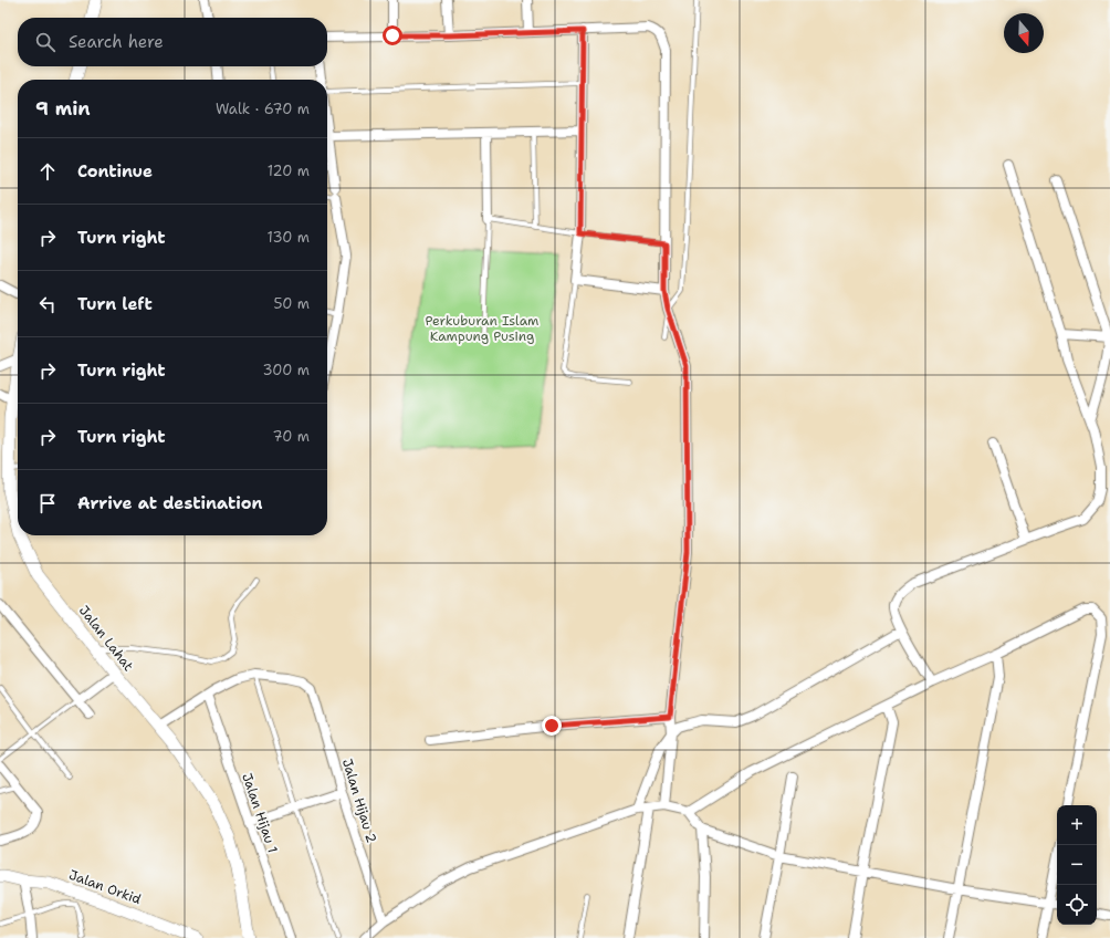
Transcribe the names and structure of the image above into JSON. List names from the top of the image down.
{
  "streets": {
    "main road": ["Jalan Lahat", "Jalan Orkid"],
    "street": ["Jalan Hijau 2", "Jalan Hijau 1"]
  },
  "parks": ["Perkuburan Islam Kampung Pusing"],
  "north": "bottom",
  "page": {
    "search": "Search here",
    "heading": ["9 min", "Walk · 670 m"],
    "list": [
      ["Continue", "120 m"],
      ["Turn right", "130 m"],
      ["Turn left", "50 m"],
      ["Turn right", "300 m"],
      ["Turn right", "70 m"],
      "Arrive at destination"
    ],
    "map_buttons": ["+", "−"]
  }
}
